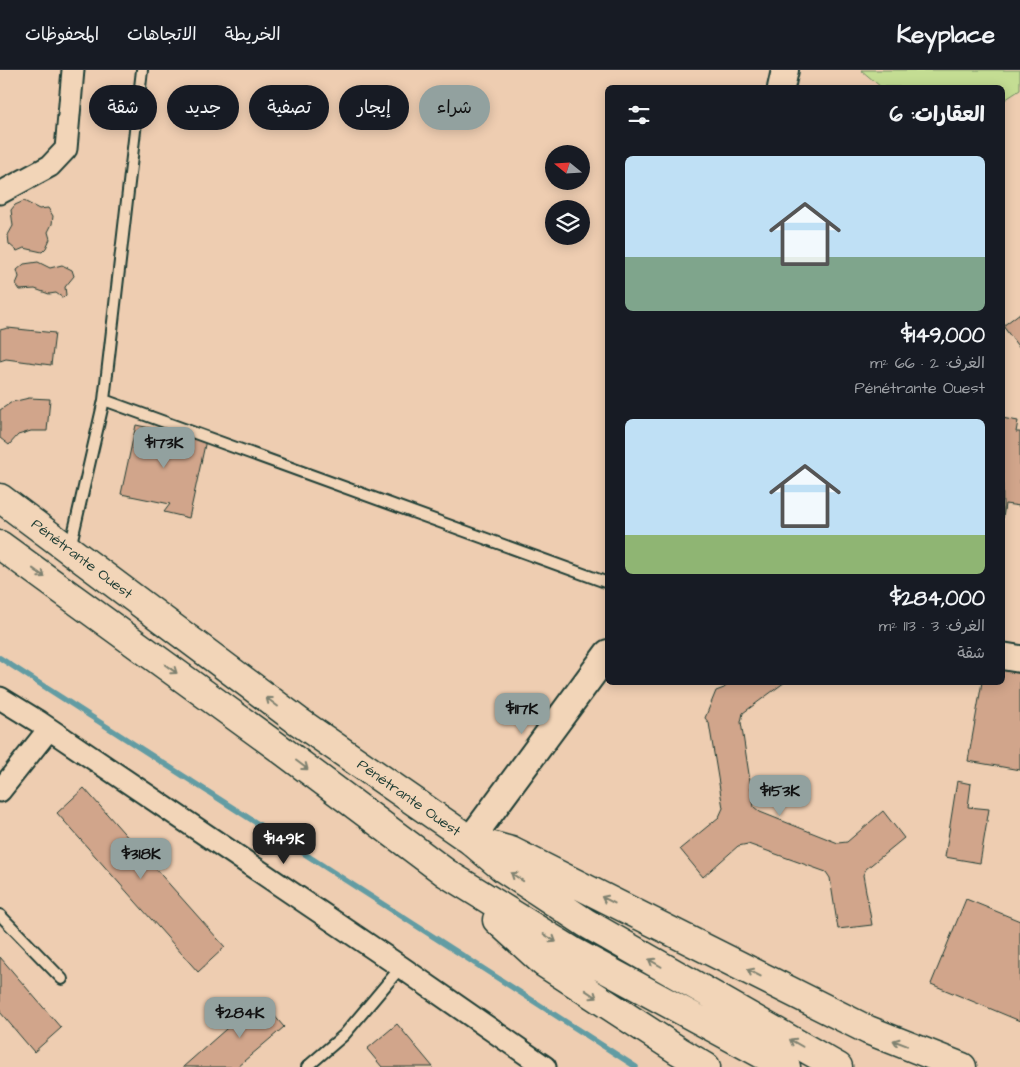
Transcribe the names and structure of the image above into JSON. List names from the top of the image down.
{
  "streets": {
    "highway": ["Pénétrante Ouest"]
  },
  "north": "left",
  "page": {
    "header": "Keyplace",
    "nav": ["الخريطة", "الاتجاهات", "المحفوظات"],
    "chip": [
      "شراء",
      "إيجار",
      "تصفية",
      "جديد",
      "شقة"
    ],
    "heading": "العقارات: 6",
    "list": [
      {
        "name": "$149,000",
        "note": "الغرف: 2 · 66 m² · Pénétrante Ouest"
      },
      {
        "name": "$284,000",
        "note": "الغرف: 3 · 113 m² · شقة"
      }
    ],
    "price": [
      "$173K",
      "$117K",
      "$153K",
      "$149K",
      "$318K",
      "$284K"
    ]
  }
}
